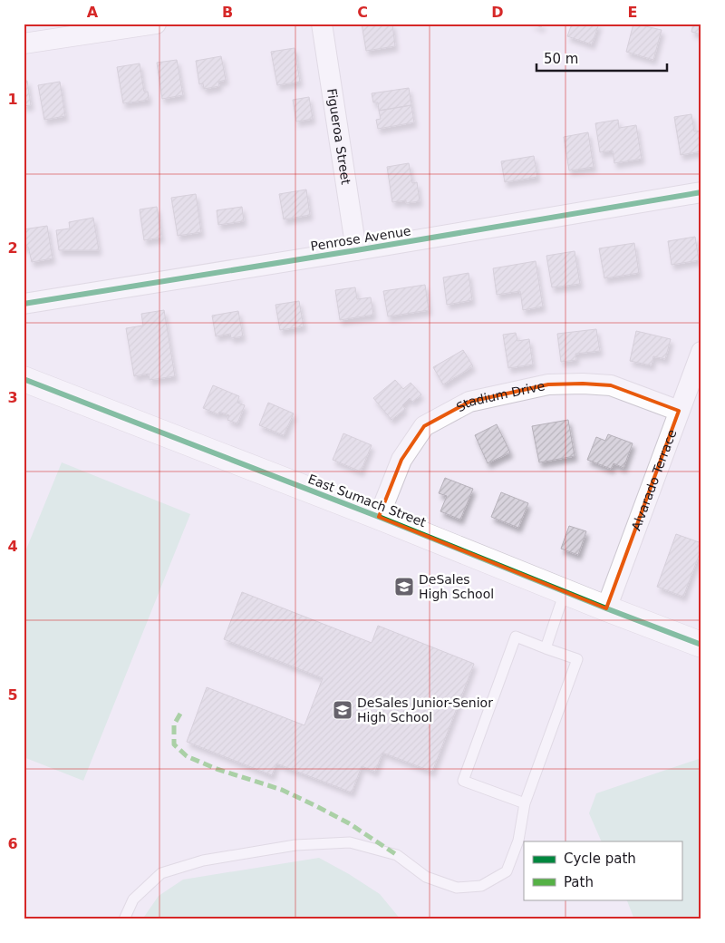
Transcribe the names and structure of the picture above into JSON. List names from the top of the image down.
{
  "streets": {
    "street": [
      "Figueroa Street",
      "Penrose Avenue",
      "Stadium Drive",
      "Alvarado Terrace",
      "East Sumach Street"
    ]
  },
  "crossings": [
    ["Figueroa Street", "Penrose Avenue"],
    ["Stadium Drive", "Alvarado Terrace"],
    ["Stadium Drive", "East Sumach Street"],
    ["Alvarado Terrace", "East Sumach Street"]
  ],
  "places": {
    "school or university": ["DeSales High School", "DeSales Junior-Senior High School"]
  },
  "legend": ["Cycle path", "Path"],
  "scale_bar": "50 m",
  "grid": {
    "columns": [
      "A",
      "B",
      "C",
      "D",
      "E"
    ],
    "rows": [
      "1",
      "2",
      "3",
      "4",
      "5",
      "6"
    ]
  }
}
